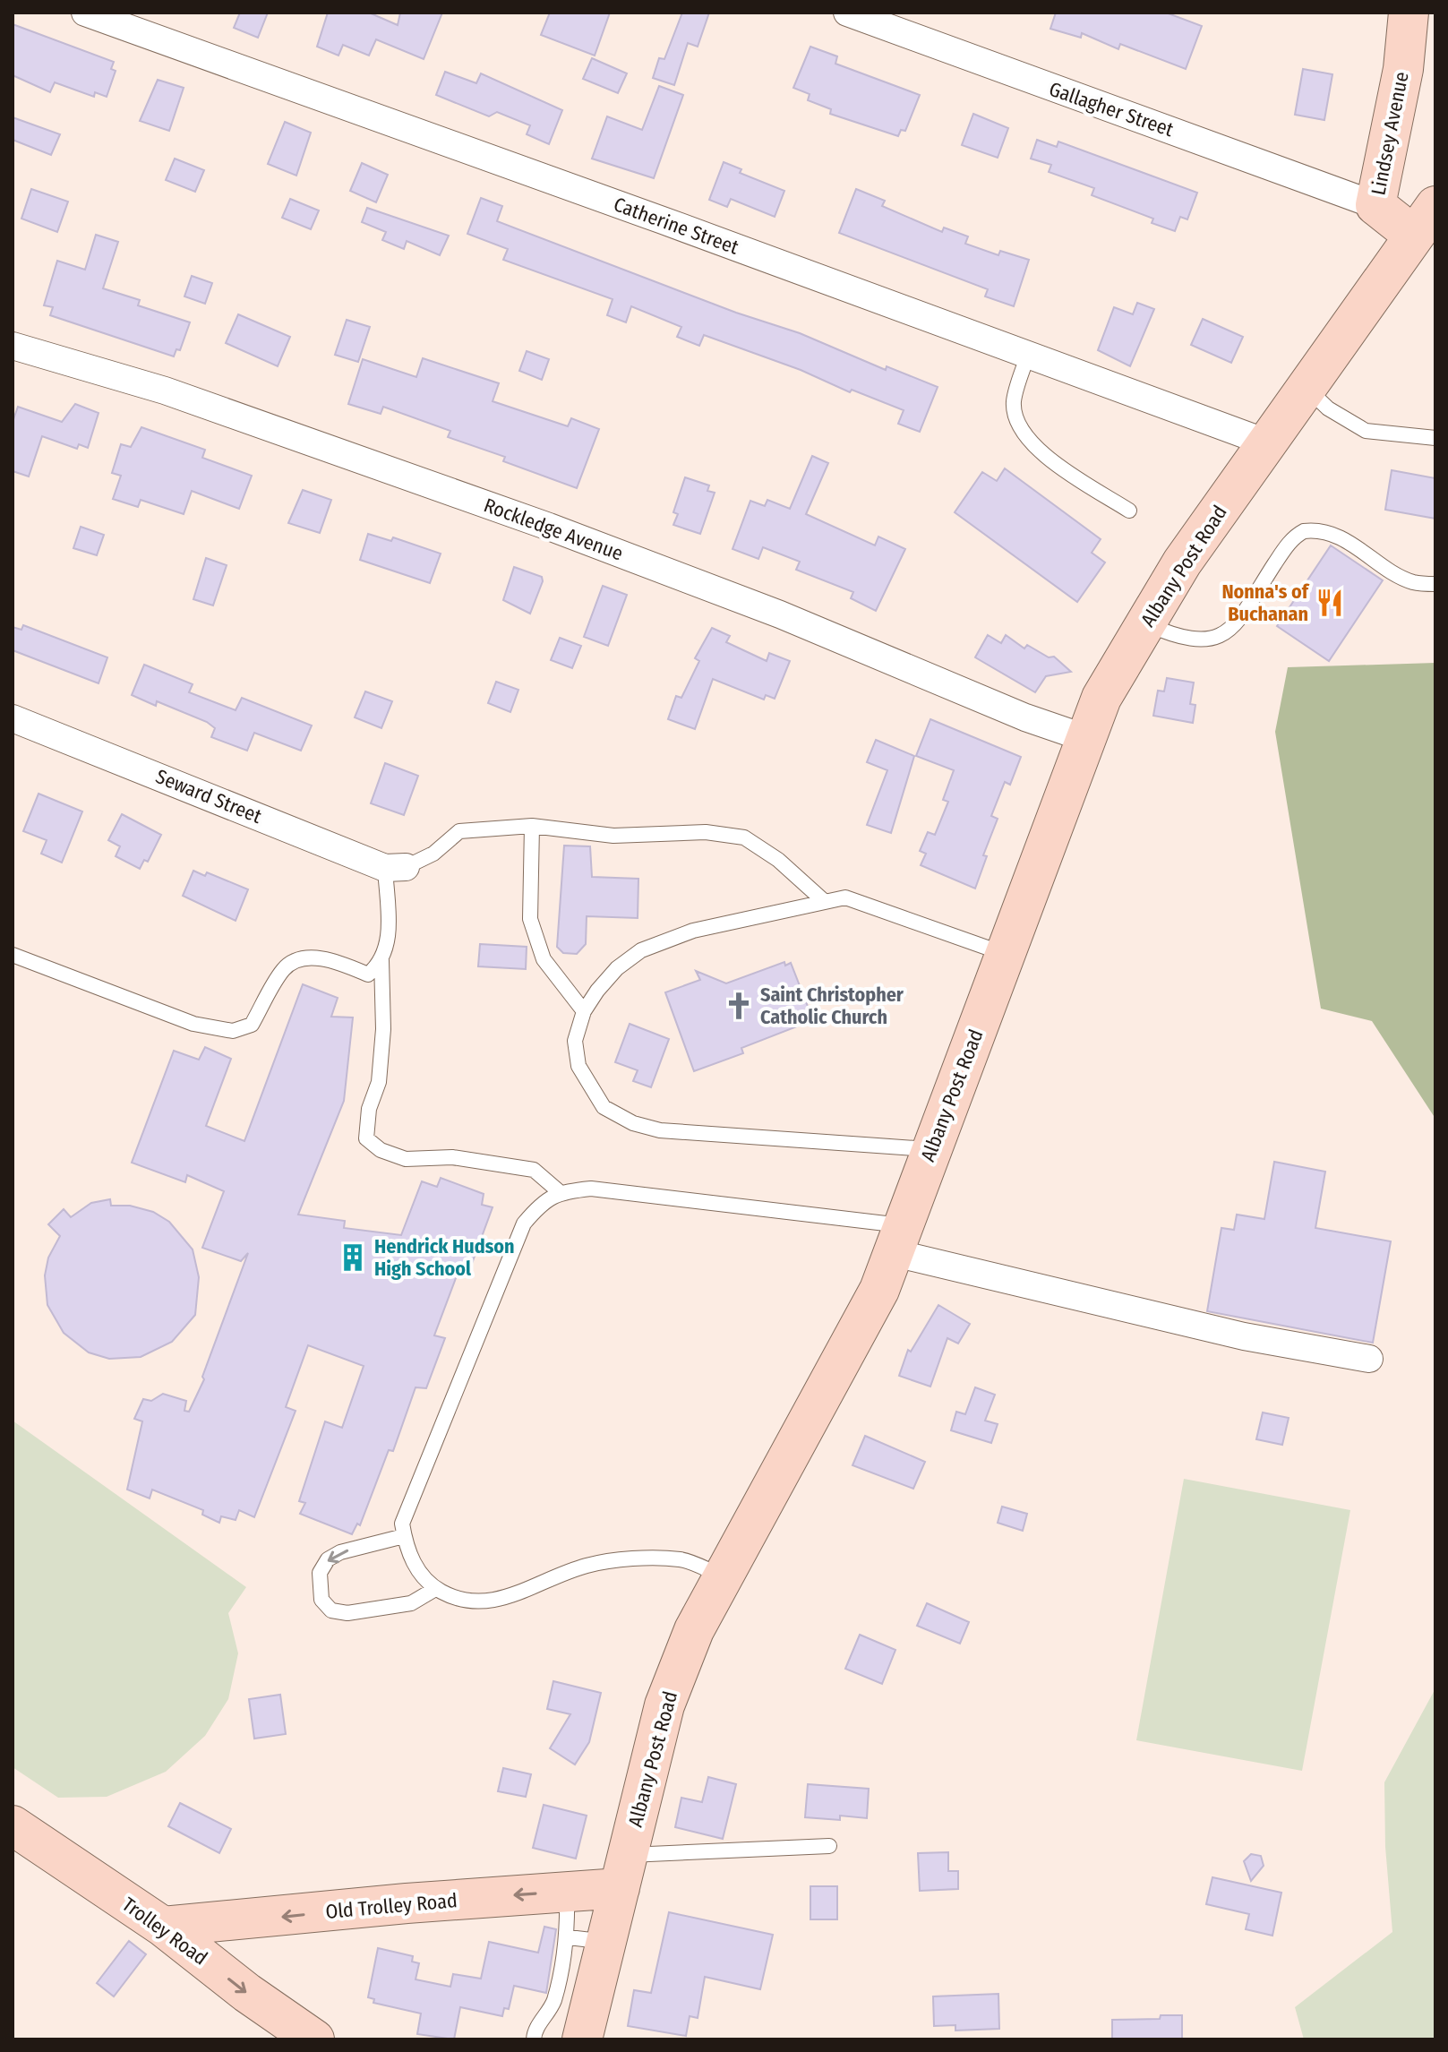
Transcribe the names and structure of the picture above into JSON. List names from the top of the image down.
{
  "streets": {
    "main road": [
      "Lindsey Avenue",
      "Albany Post Road",
      "Old Trolley Road",
      "Trolley Road"
    ],
    "street": [
      "Gallagher Street",
      "Catherine Street",
      "Rockledge Avenue",
      "Seward Street"
    ]
  },
  "crossings": [
    ["Gallagher Street", "Lindsey Avenue"],
    ["Lindsey Avenue", "Albany Post Road"],
    ["Catherine Street", "Albany Post Road"],
    ["Rockledge Avenue", "Albany Post Road"],
    ["Albany Post Road", "Old Trolley Road"],
    ["Old Trolley Road", "Trolley Road"]
  ],
  "one_way": ["Old Trolley Road", "Trolley Road"],
  "places": {
    "restaurant": ["Nonna's of Buchanan"],
    "church": ["Saint Christopher Catholic Church"],
    "building": ["Hendrick Hudson High School"]
  }
}
